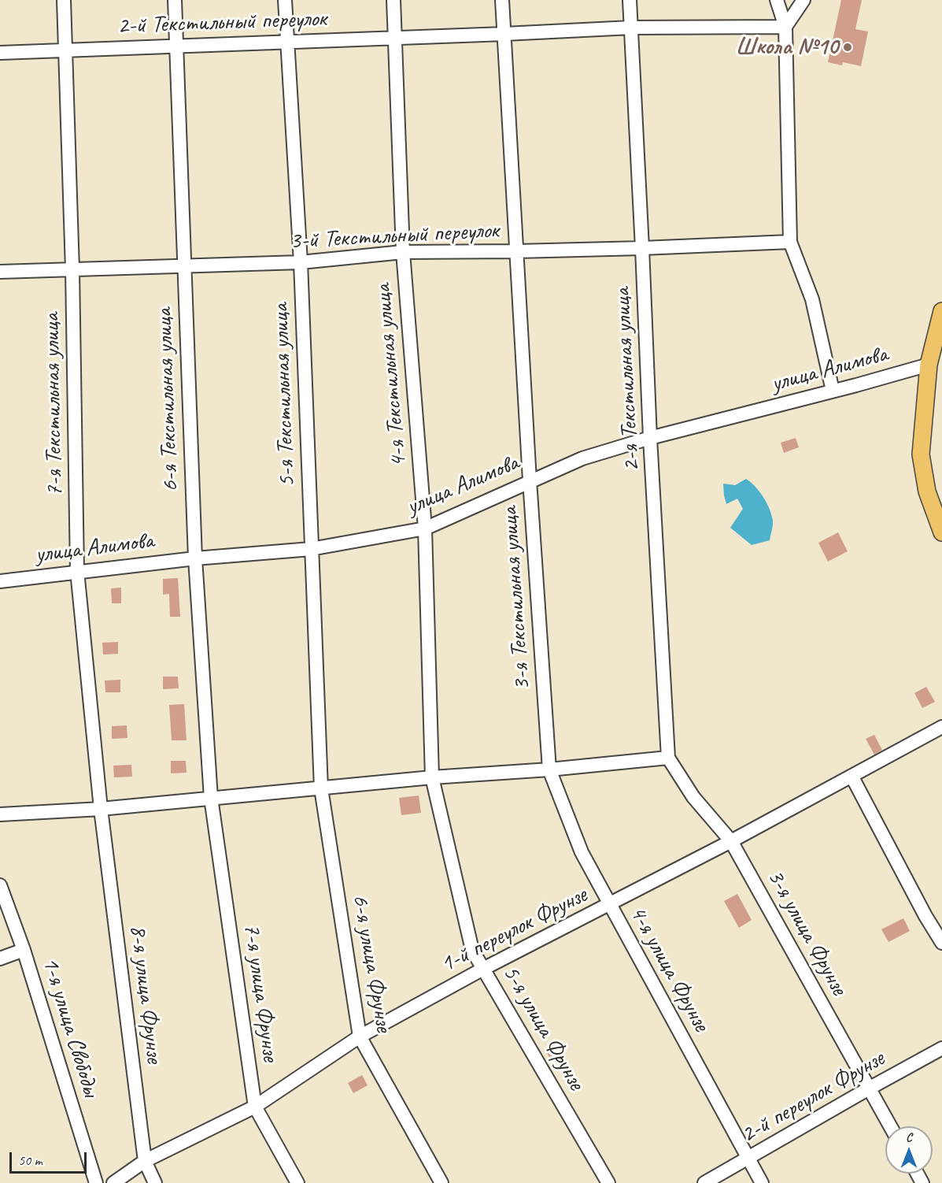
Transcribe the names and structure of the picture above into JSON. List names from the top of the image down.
{
  "streets": {
    "street": [
      "2-й Текстильный переулок",
      "3-й Текстильный переулок",
      "улица Алимова",
      "4-я Текстильная улица",
      "2-я Текстильная улица",
      "5-я Текстильная улица",
      "6-я Текстильная улица",
      "7-я Текстильная улица",
      "3-я Текстильная улица",
      "1-й переулок Фрунзе",
      "3-я улица Фрунзе",
      "6-я улица Фрунзе",
      "4-я улица Фрунзе",
      "7-я улица Фрунзе",
      "8-я улица Фрунзе",
      "1-я улица Свободы",
      "5-я улица Фрунзе",
      "2-й переулок Фрунзе"
    ]
  },
  "crossings": [
    ["2-й Текстильный переулок", "4-я Текстильная улица"],
    ["2-й Текстильный переулок", "2-я Текстильная улица"],
    ["2-й Текстильный переулок", "5-я Текстильная улица"],
    ["2-й Текстильный переулок", "6-я Текстильная улица"],
    ["2-й Текстильный переулок", "7-я Текстильная улица"],
    ["2-й Текстильный переулок", "3-я Текстильная улица"],
    ["3-й Текстильный переулок", "4-я Текстильная улица"],
    ["3-й Текстильный переулок", "2-я Текстильная улица"],
    ["3-й Текстильный переулок", "5-я Текстильная улица"],
    ["3-й Текстильный переулок", "6-я Текстильная улица"],
    ["3-й Текстильный переулок", "7-я Текстильная улица"],
    ["3-й Текстильный переулок", "3-я Текстильная улица"],
    ["улица Алимова", "4-я Текстильная улица"],
    ["улица Алимова", "2-я Текстильная улица"],
    ["улица Алимова", "5-я Текстильная улица"],
    ["улица Алимова", "6-я Текстильная улица"],
    ["улица Алимова", "7-я Текстильная улица"],
    ["улица Алимова", "3-я Текстильная улица"],
    ["4-я Текстильная улица", "5-я улица Фрунзе"],
    ["2-я Текстильная улица", "3-я улица Фрунзе"],
    ["5-я Текстильная улица", "6-я улица Фрунзе"],
    ["6-я Текстильная улица", "7-я улица Фрунзе"],
    ["7-я Текстильная улица", "8-я улица Фрунзе"],
    ["3-я Текстильная улица", "4-я улица Фрунзе"],
    ["1-й переулок Фрунзе", "3-я улица Фрунзе"],
    ["1-й переулок Фрунзе", "6-я улица Фрунзе"],
    ["1-й переулок Фрунзе", "4-я улица Фрунзе"],
    ["1-й переулок Фрунзе", "7-я улица Фрунзе"],
    ["1-й переулок Фрунзе", "8-я улица Фрунзе"],
    ["1-й переулок Фрунзе", "5-я улица Фрунзе"],
    ["3-я улица Фрунзе", "2-й переулок Фрунзе"],
    ["4-я улица Фрунзе", "2-й переулок Фрунзе"]
  ],
  "places": ["Школа №10"],
  "scale_bar": "50 m",
  "north": "top"
}
